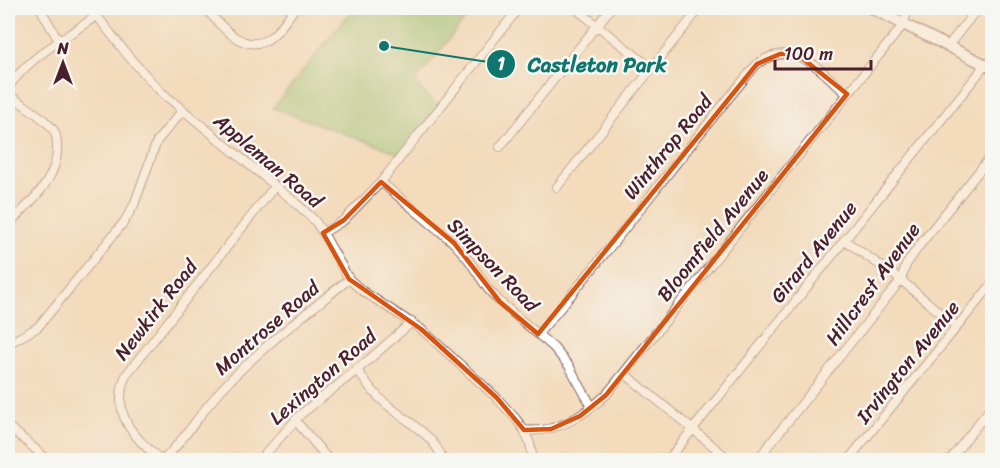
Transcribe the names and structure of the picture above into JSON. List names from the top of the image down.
{
  "streets": {
    "street": [
      "Winthrop Road",
      "Appleman Road",
      "Bloomfield Avenue",
      "Girard Avenue",
      "Simpson Road",
      "Hillcrest Avenue",
      "Newkirk Road",
      "Montrose Road",
      "Irvington Avenue",
      "Lexington Road"
    ]
  },
  "crossings": [
    ["Winthrop Road", "Bloomfield Avenue"],
    ["Winthrop Road", "Simpson Road"],
    ["Appleman Road", "Bloomfield Avenue"],
    ["Appleman Road", "Newkirk Road"],
    ["Appleman Road", "Montrose Road"],
    ["Appleman Road", "Lexington Road"],
    ["Bloomfield Avenue", "Simpson Road"],
    ["Newkirk Road", "Montrose Road"]
  ],
  "places": ["Castleton Park"],
  "scale_bar": "100 m",
  "north": "top"
}
